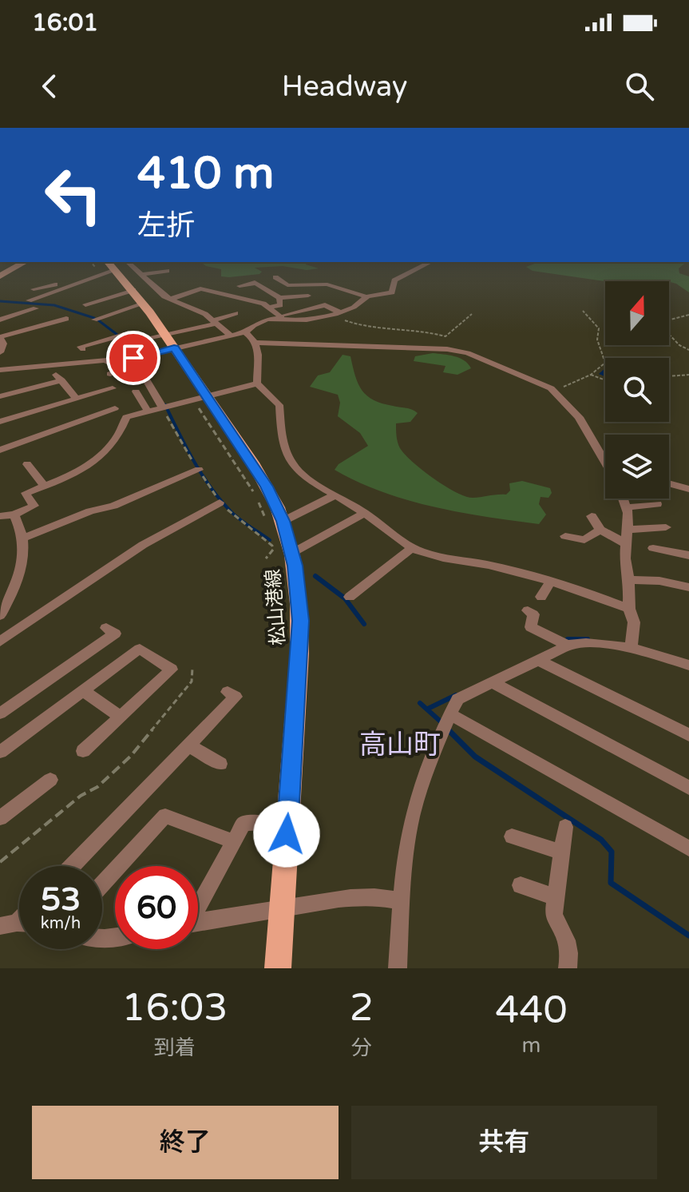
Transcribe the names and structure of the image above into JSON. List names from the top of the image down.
{
  "streets": {
    "main road": ["松山港線"]
  },
  "districts": ["高山町"],
  "north": "top",
  "page": {
    "status": "16:01",
    "header": "Headway",
    "turn": ["410 m", "左折"],
    "speed": "53 km/h",
    "limit": "60",
    "eta": [
      "16:03",
      "到着",
      "2",
      "分",
      "440",
      "m"
    ],
    "buttons": ["終了", "共有"]
  }
}
